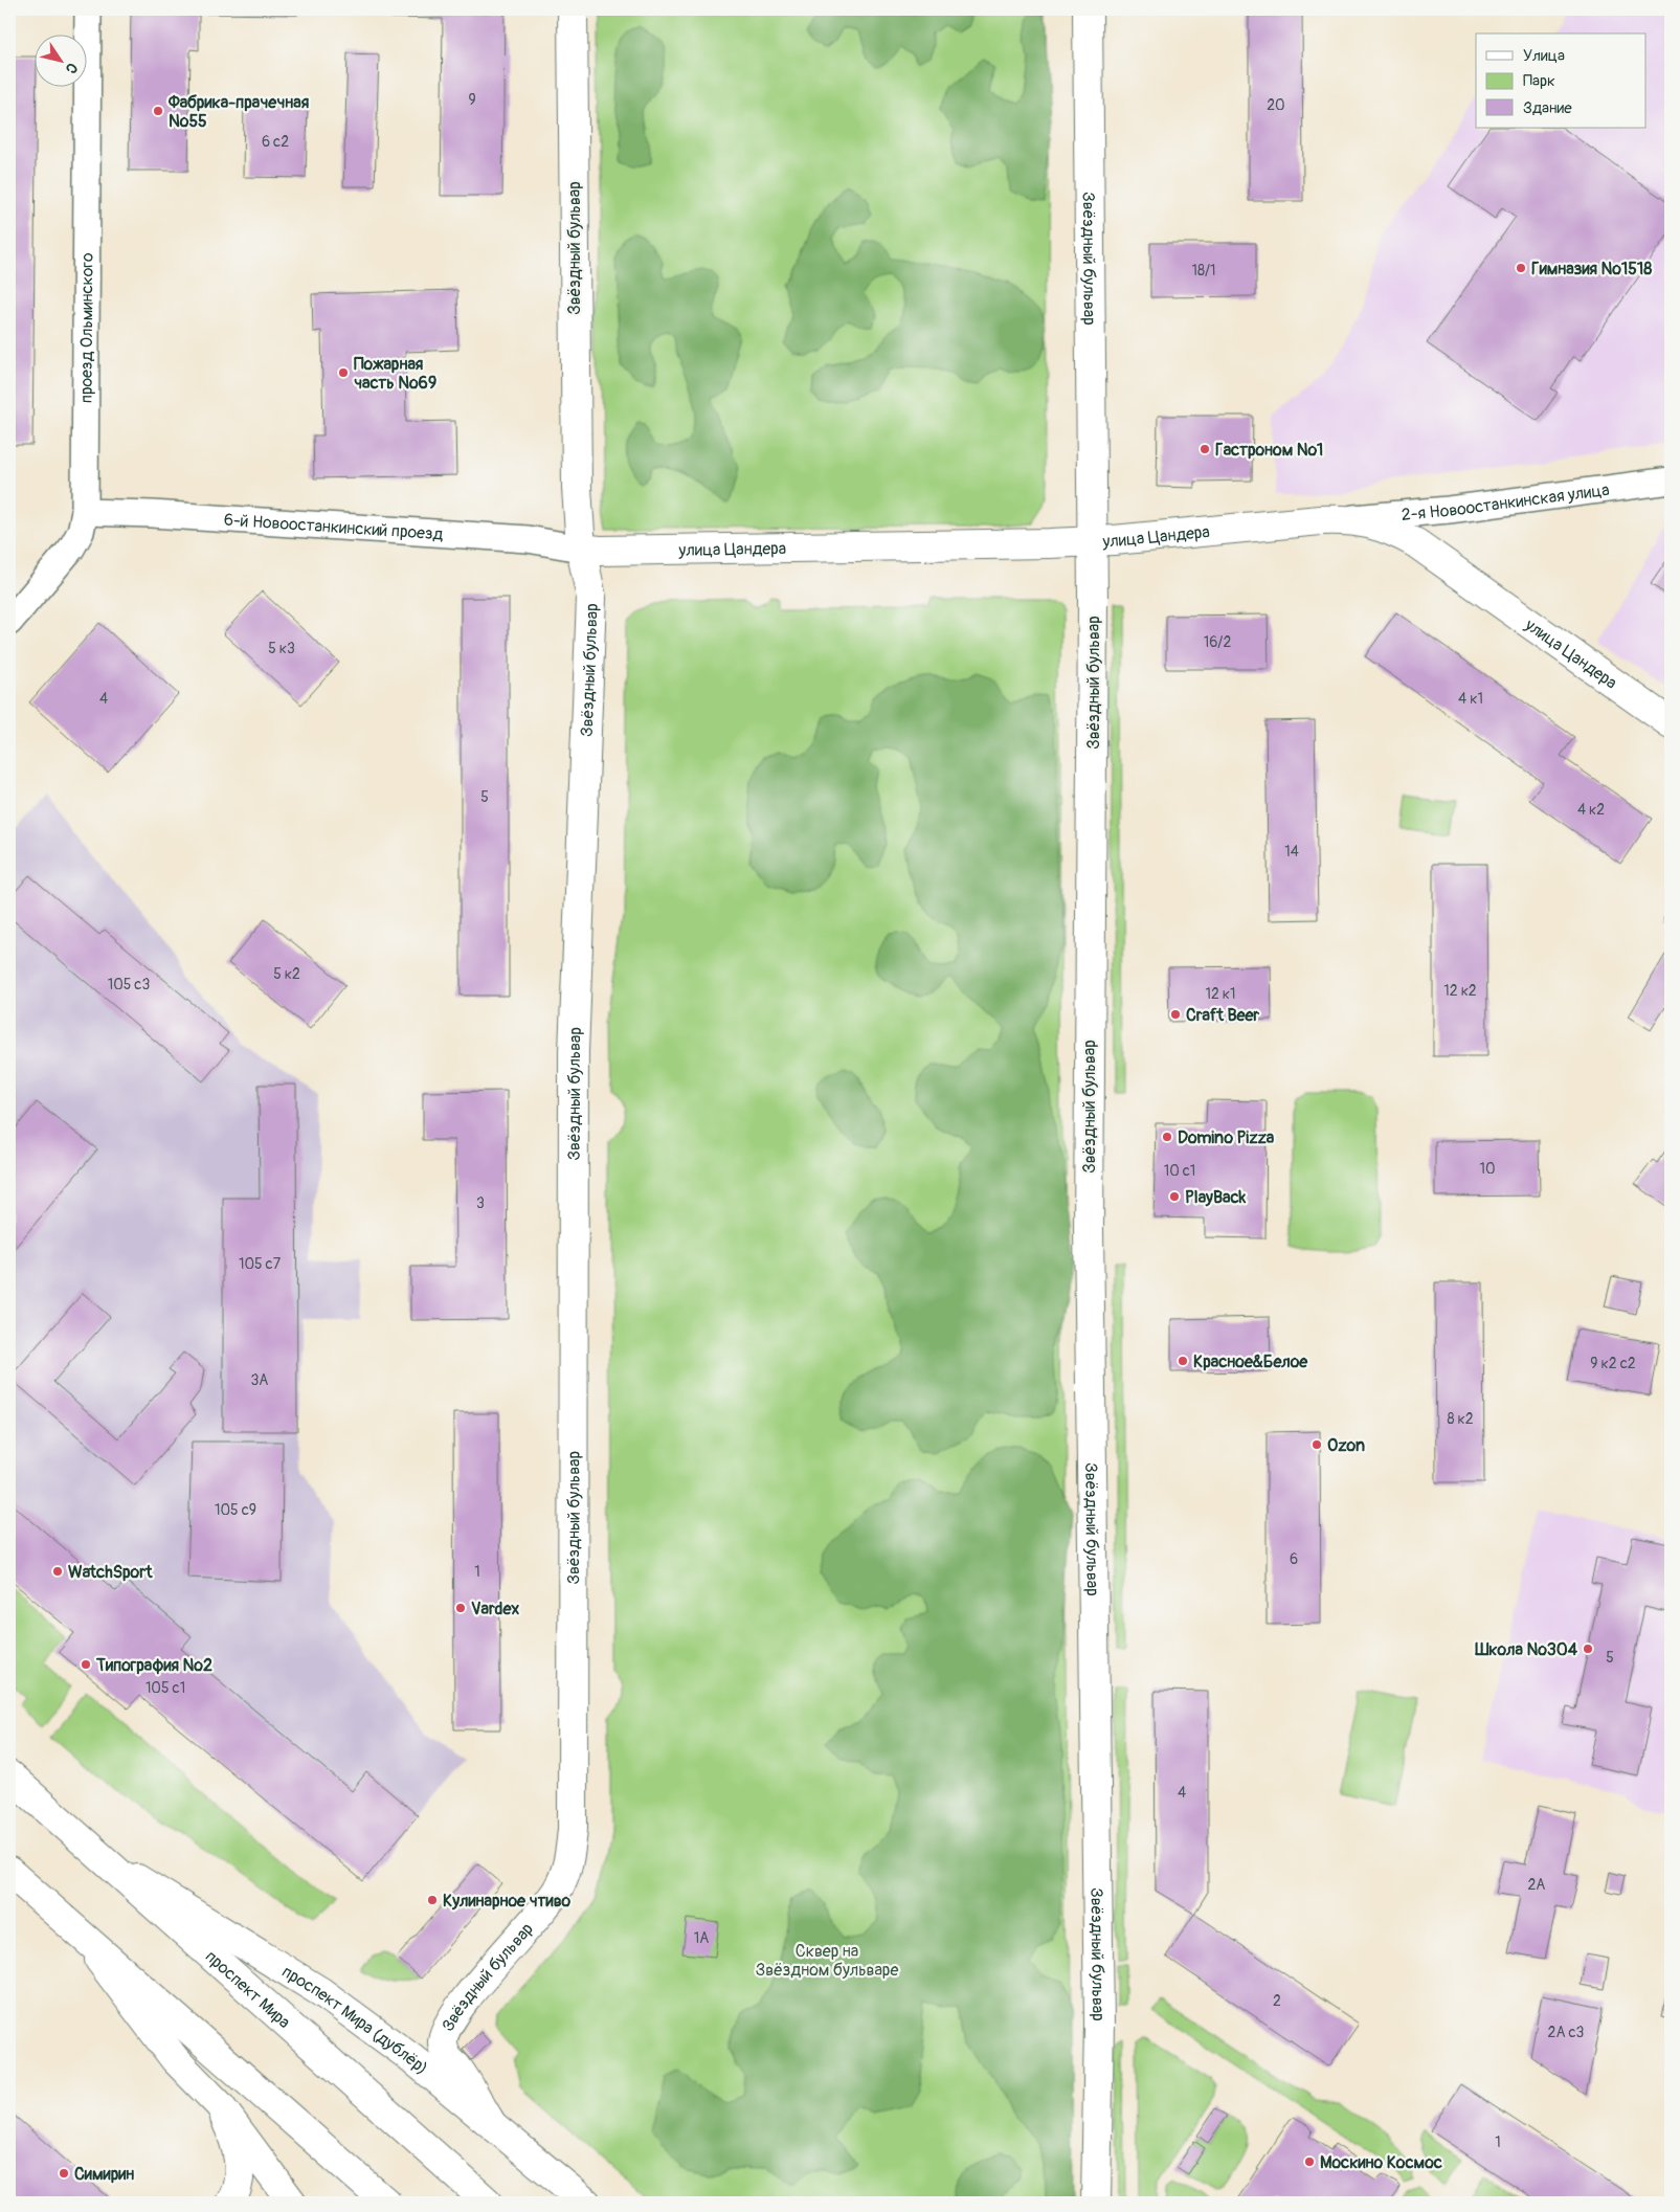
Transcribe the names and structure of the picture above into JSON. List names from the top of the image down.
{
  "streets": {
    "street": [
      "Звёздный бульвар",
      "проезд Ольминского",
      "2-я Новоостанкинская улица",
      "6-й Новоостанкинский проезд",
      "улица Цандера",
      "проспект Мира",
      "проспект Мира (дублёр)"
    ]
  },
  "crossings": [
    ["Звёздный бульвар", "6-й Новоостанкинский проезд"],
    ["Звёздный бульвар", "улица Цандера"],
    ["Звёздный бульвар", "проспект Мира (дублёр)"],
    ["проезд Ольминского", "6-й Новоостанкинский проезд"],
    ["2-я Новоостанкинская улица", "улица Цандера"],
    ["6-й Новоостанкинский проезд", "улица Цандера"],
    ["проспект Мира", "проспект Мира (дублёр)"]
  ],
  "parks": ["Сквер на Звёздном бульваре"],
  "places": [
    "Фабрика-прачечная №55",
    "Гимназия №1518",
    "Пожарная часть №69",
    "Гастроном №1",
    "Craft Beer",
    "Domino Pizza",
    "PlayBack",
    "Красное&Белое",
    "Ozon",
    "WatchSport",
    "Vardex",
    "Школа №304",
    "Типография №2",
    "Кулинарное чтиво",
    "Москино Космос",
    "Симирин"
  ],
  "house_numbers": [
    "9",
    "20",
    "6 с2",
    "18/1",
    "16/2",
    "5 к3",
    "4",
    "4 к1",
    "5",
    "4 к2",
    "14",
    "5 к2",
    "105 c3",
    "12 к2",
    "12 к1",
    "10",
    "10 с1",
    "3",
    "105 с7",
    "9 к2 с2",
    "3А",
    "8 к2",
    "105 с9",
    "6",
    "1",
    "5",
    "105 с1",
    "4",
    "2А",
    "1А",
    "2",
    "2A c3",
    "1"
  ],
  "legend": ["Улица", "Парк", "Здание"],
  "north": "bottom right"
}
